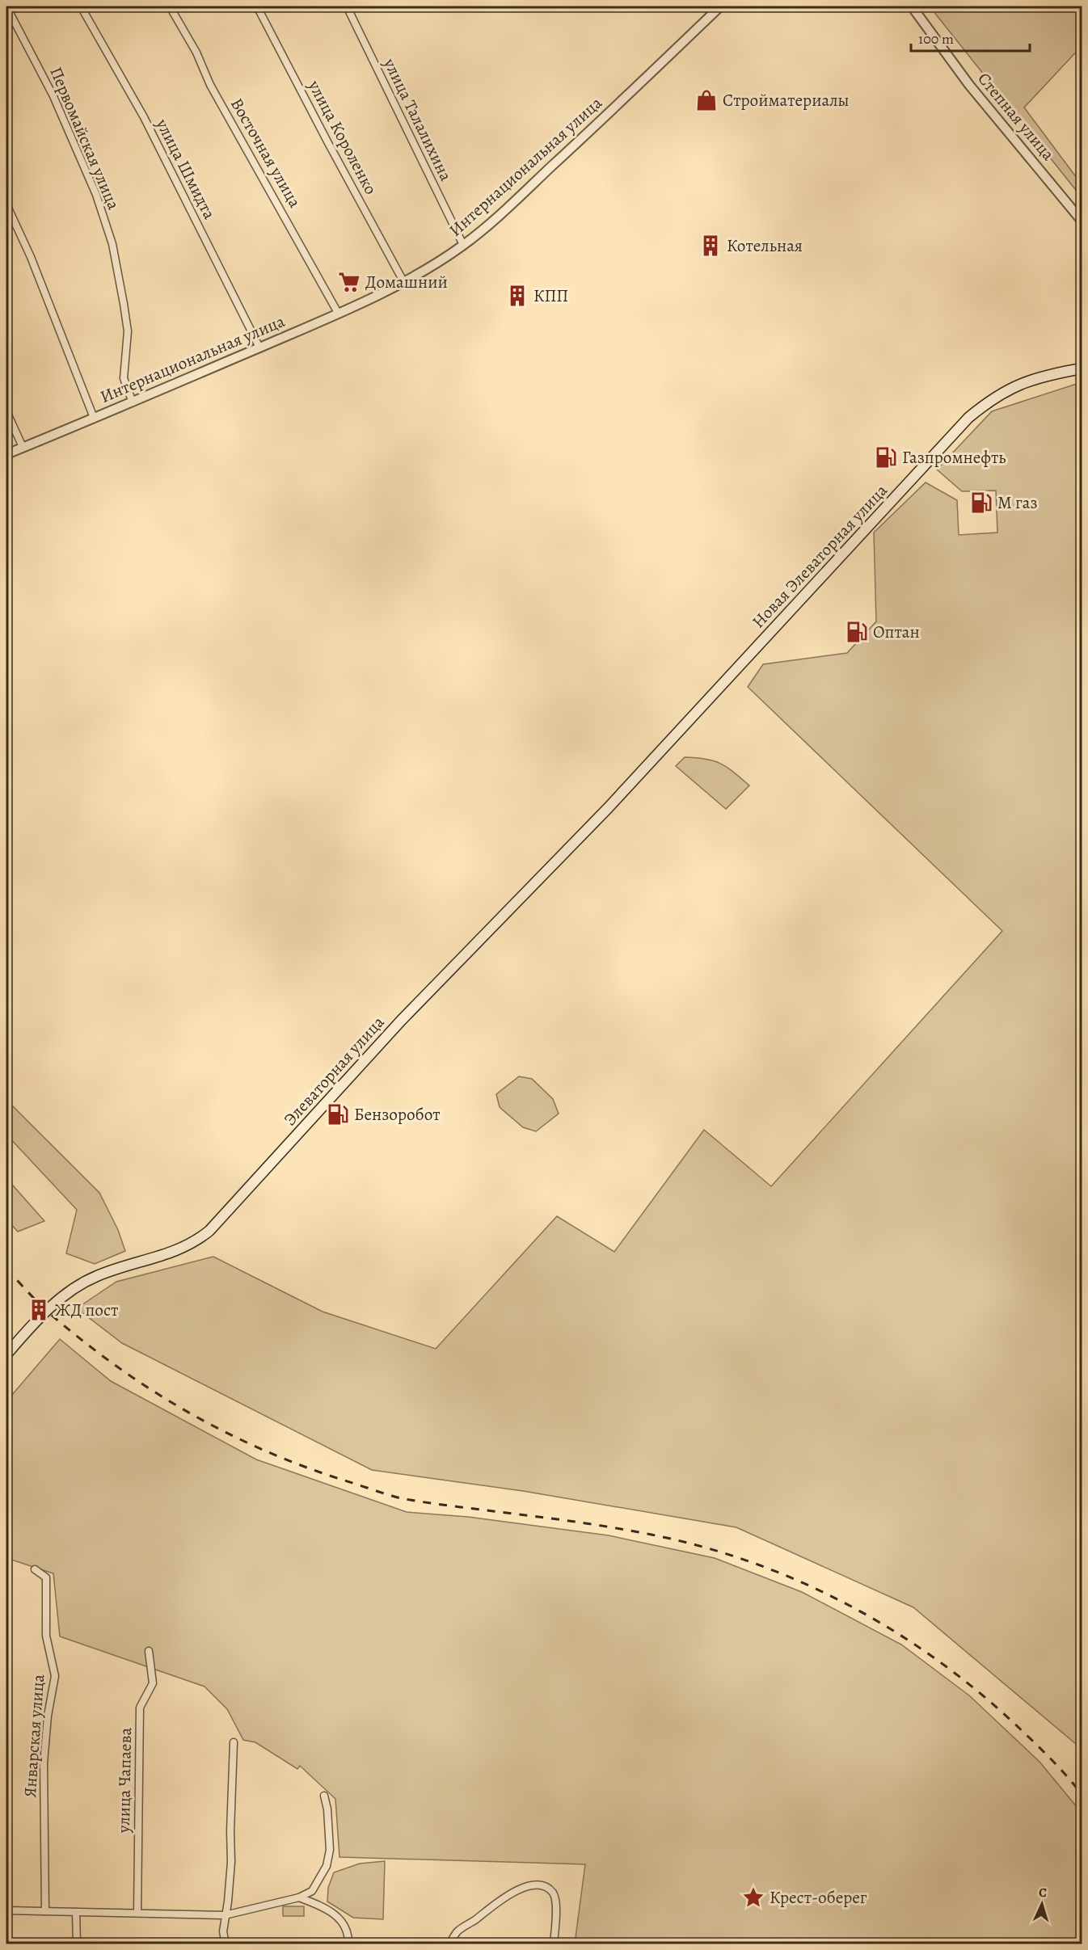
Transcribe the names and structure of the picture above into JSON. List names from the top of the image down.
{
  "streets": {
    "main road": ["Новая Элеваторная улица", "Элеваторная улица"],
    "street": [
      "Степная улица",
      "улица Талалихина",
      "улица Короленко",
      "Первомайская улица",
      "Восточная улица",
      "Интернациональная улица",
      "улица Шмидта",
      "Январская улица",
      "улица Чапаева"
    ]
  },
  "crossings": [
    ["улица Талалихина", "Интернациональная улица"],
    ["улица Короленко", "Интернациональная улица"],
    ["Первомайская улица", "Интернациональная улица"],
    ["Восточная улица", "Интернациональная улица"],
    ["Интернациональная улица", "улица Шмидта"],
    ["Новая Элеваторная улица", "Элеваторная улица"]
  ],
  "places": {
    "shop": ["Стройматериалы"],
    "building": ["Котельная", "КПП", "ЖД пост"],
    "supermarket": ["Домашний"],
    "fuel station": [
      "Газпромнефть",
      "М газ",
      "Оптан",
      "Бензоробот"
    ],
    "place": ["Крест-оберег"]
  },
  "scale_bar": "100 m",
  "north": "top"
}
